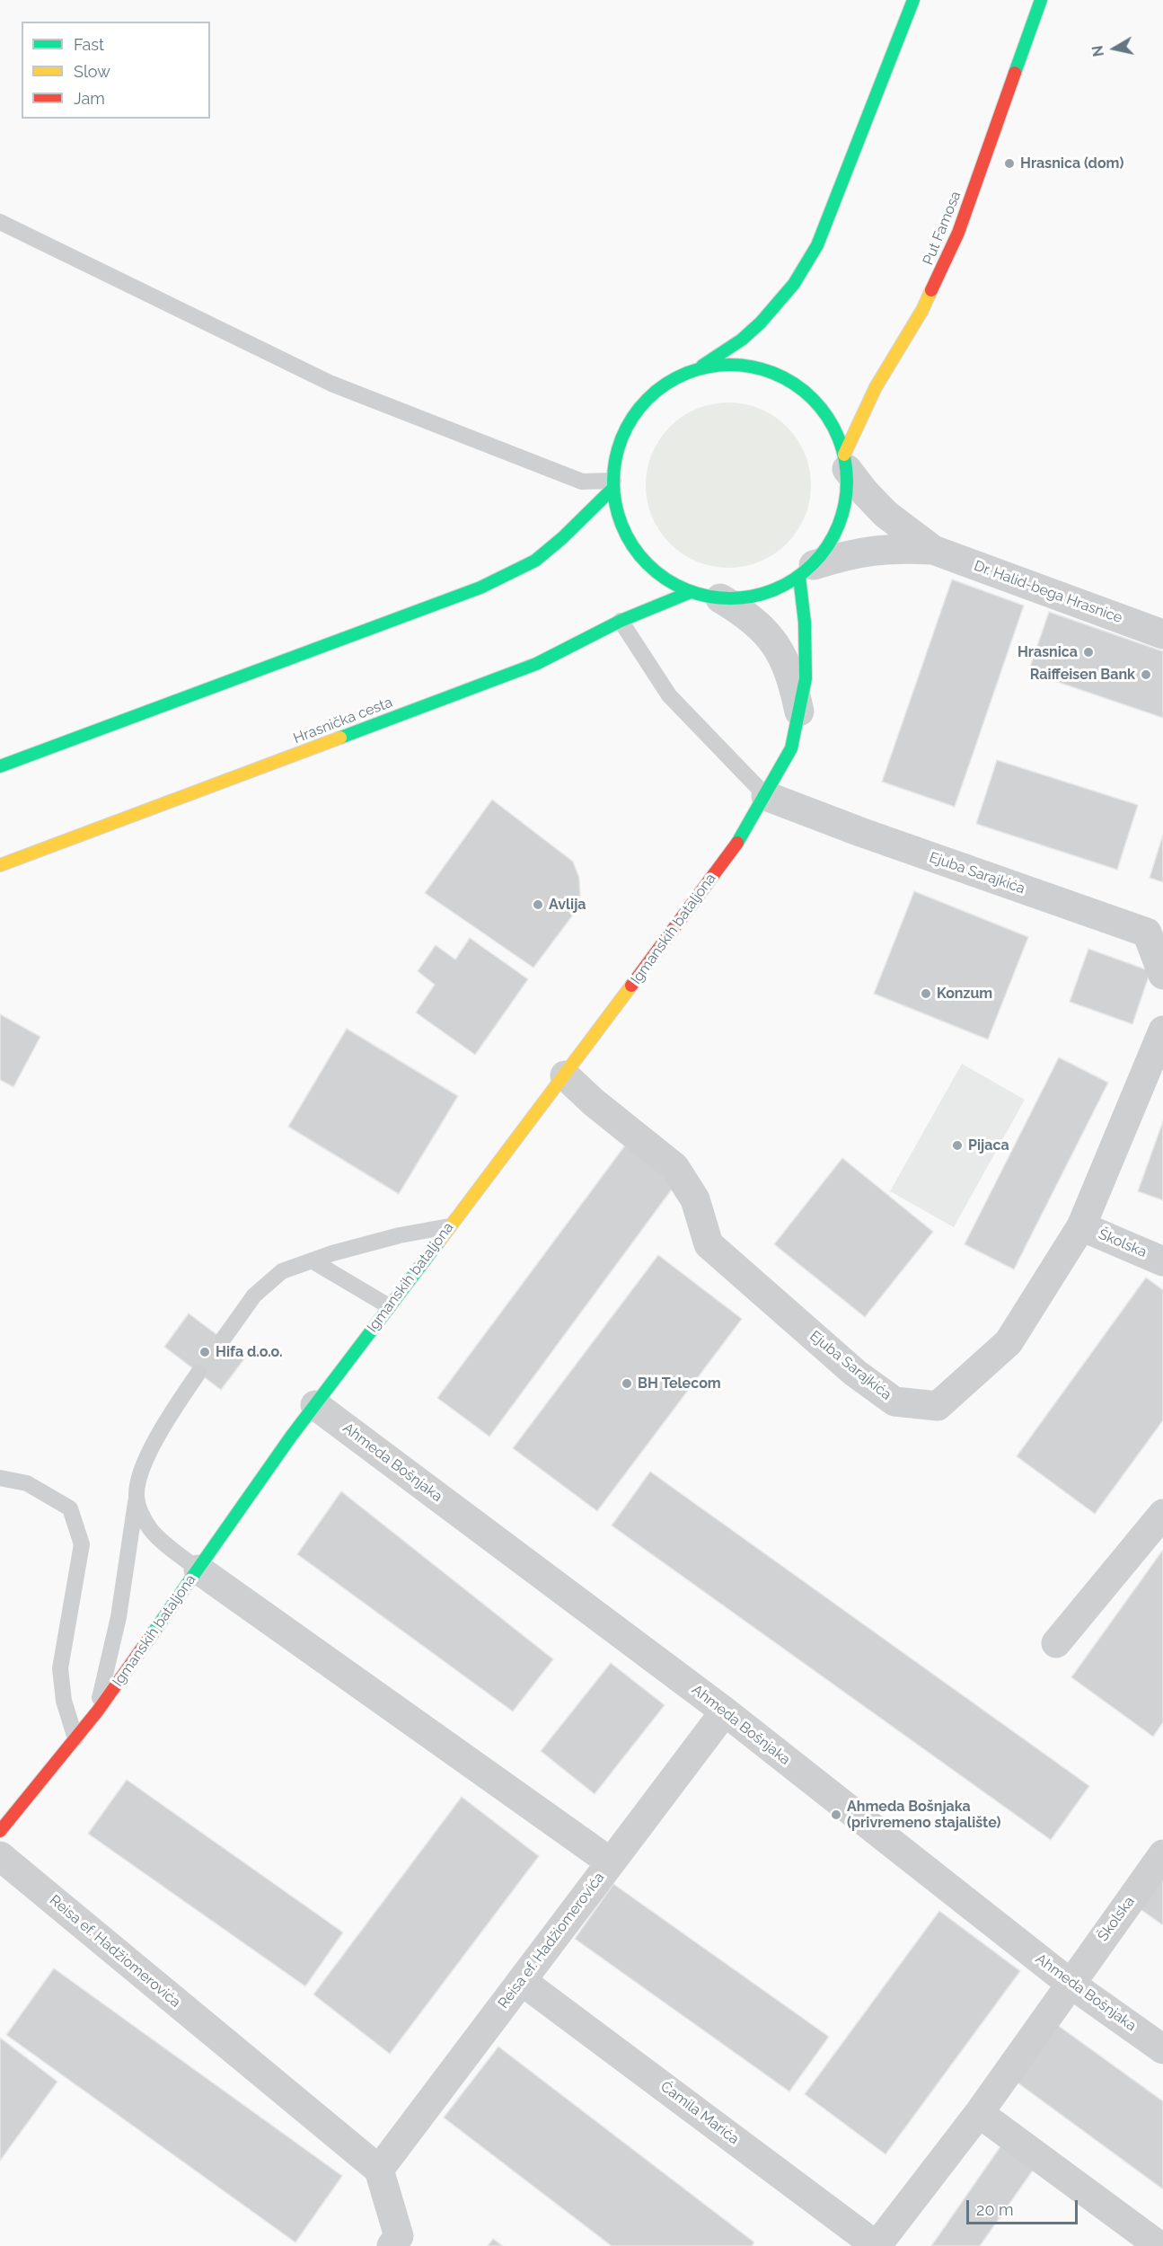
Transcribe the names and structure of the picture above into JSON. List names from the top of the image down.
{
  "streets": {
    "main road": ["Put Famosa", "Hrasnička cesta", "Igmanskih bataljona"],
    "street": [
      "Dr. Halid-bega Hrasnice",
      "Ejuba Sarajkića",
      "Školska",
      "Ahmeda Bošnjaka",
      "Reisa ef. Hadžiomerovića",
      "Ćamila Marića"
    ]
  },
  "crossings": [
    ["Ejuba Sarajkića", "Igmanskih bataljona"],
    ["Ejuba Sarajkića", "Školska"],
    ["Igmanskih bataljona", "Ahmeda Bošnjaka"],
    ["Školska", "Ahmeda Bošnjaka"],
    ["Školska", "Ćamila Marića"],
    ["Ahmeda Bošnjaka", "Reisa ef. Hadžiomerovića"],
    ["Ahmeda Bošnjaka", "Ćamila Marića"],
    ["Reisa ef. Hadžiomerovića", "Ćamila Marića"]
  ],
  "places": [
    "Hrasnica (dom)",
    "Hrasnica",
    "Raiffeisen Bank",
    "Avlija",
    "Konzum",
    "Pijaca",
    "Hifa d.o.o.",
    "BH Telecom",
    "Ahmeda Bošnjaka (privremeno stajalište)"
  ],
  "legend": ["Fast", "Slow", "Jam"],
  "scale_bar": "20 m",
  "north": "left"
}
